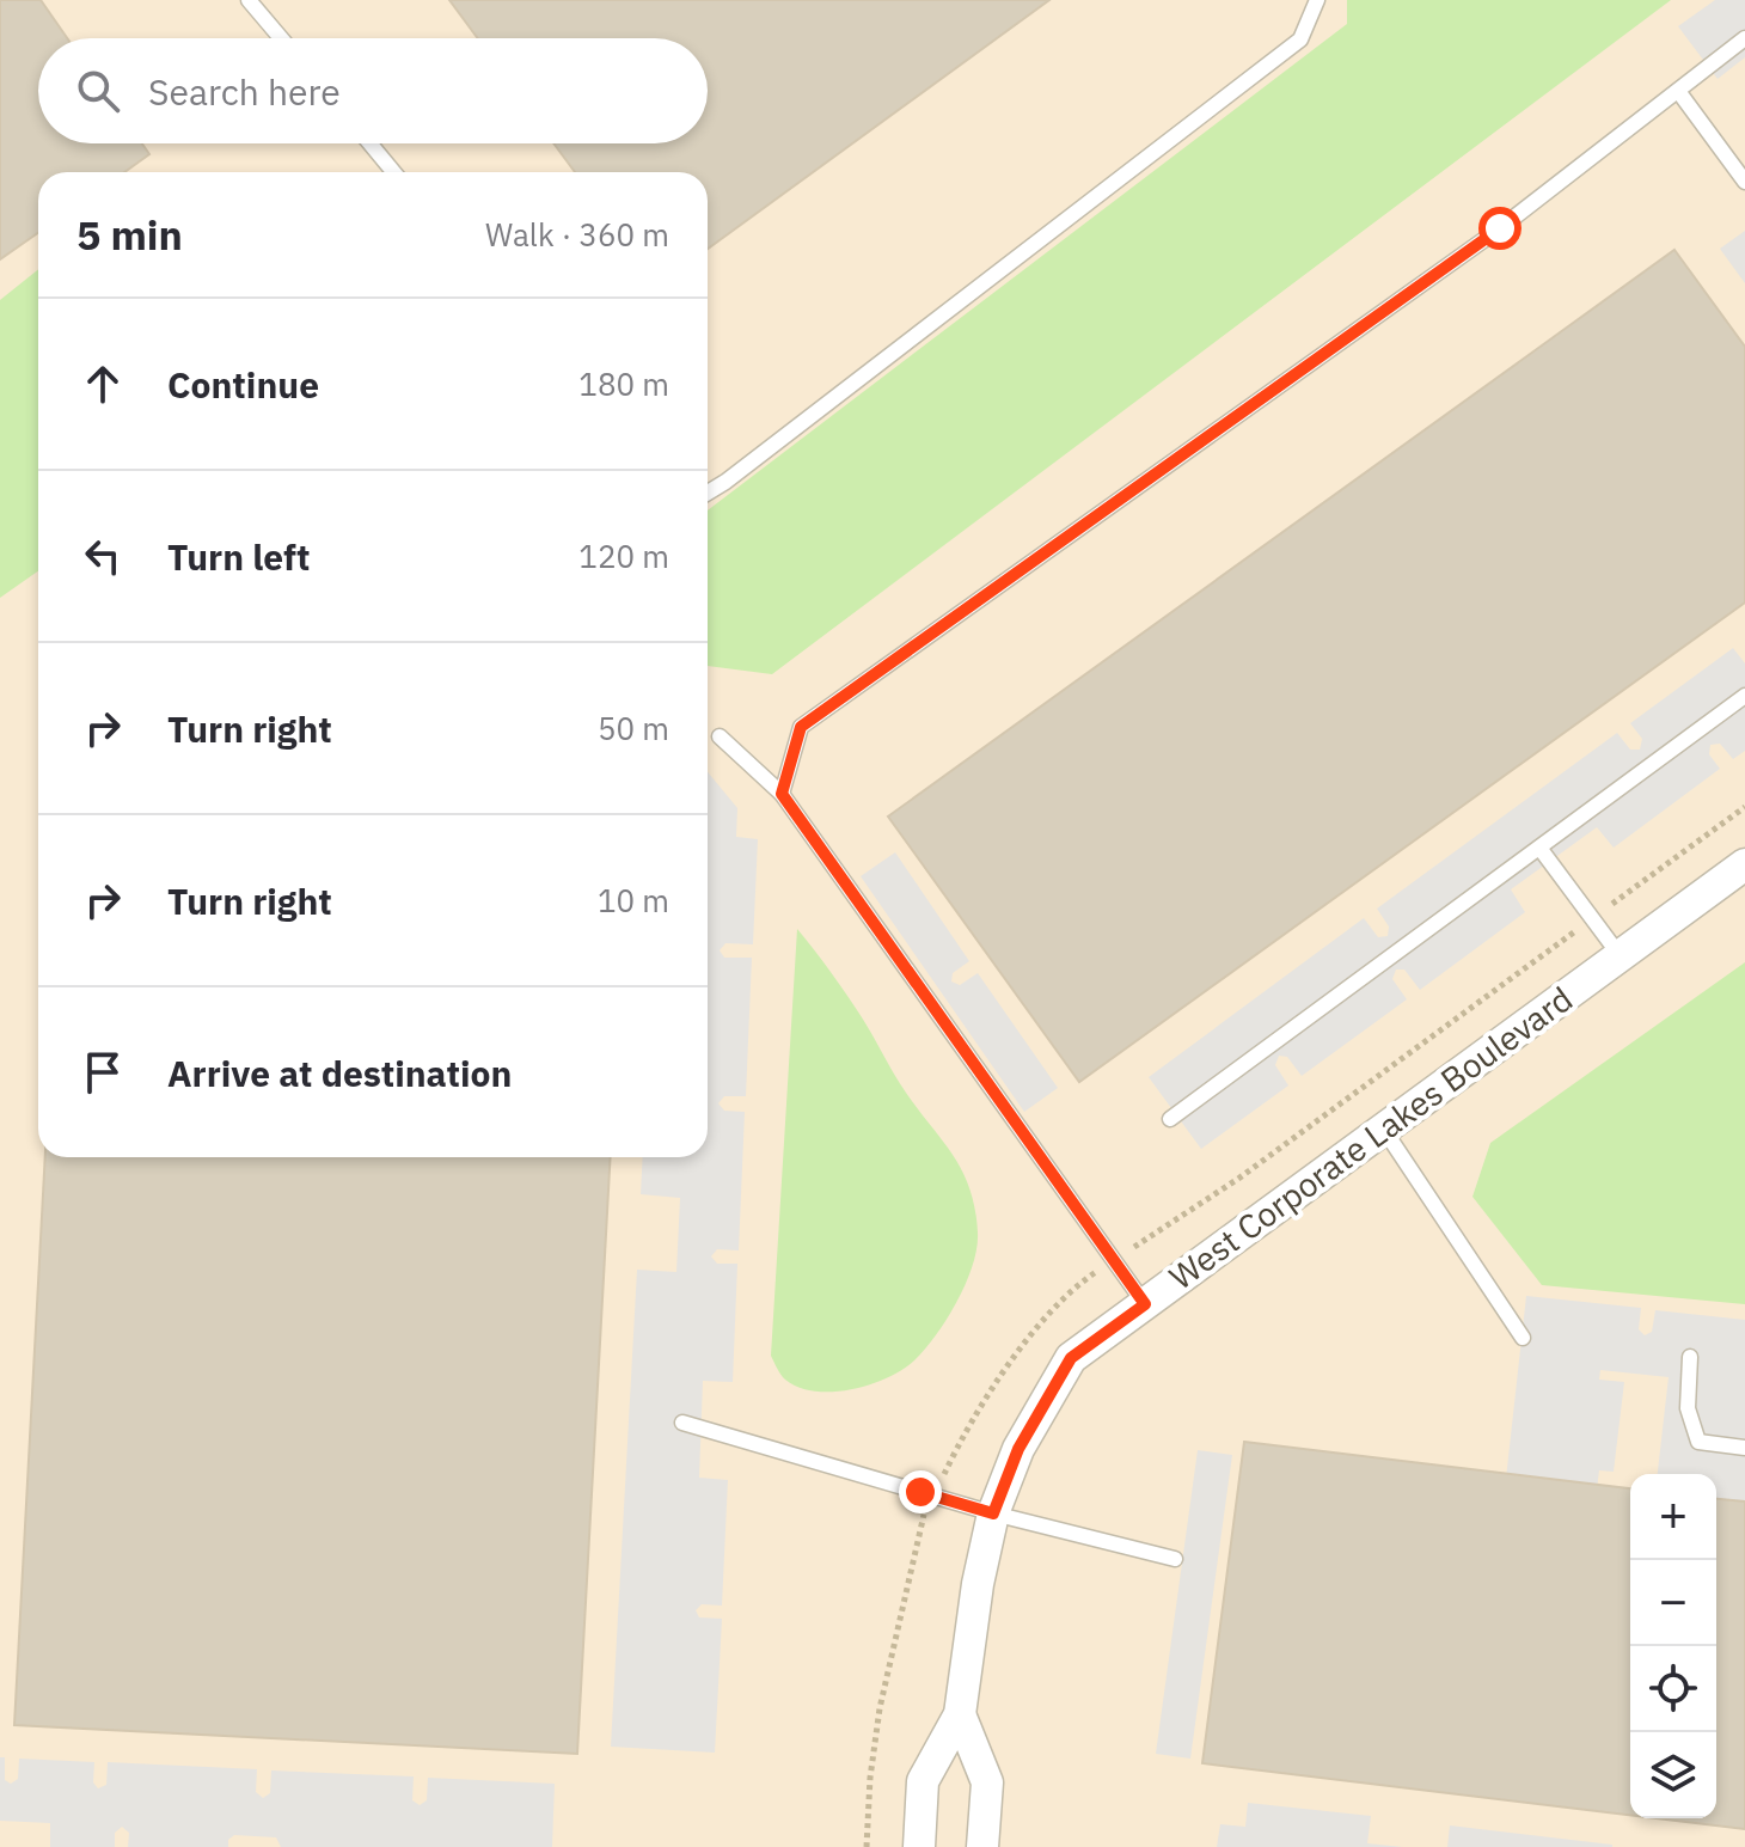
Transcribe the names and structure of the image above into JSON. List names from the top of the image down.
{
  "streets": {
    "street": ["West Corporate Lakes Boulevard"]
  },
  "page": {
    "search": "Search here",
    "heading": ["5 min", "Walk · 360 m"],
    "list": [
      ["Continue", "180 m"],
      ["Turn left", "120 m"],
      ["Turn right", "50 m"],
      ["Turn right", "10 m"],
      "Arrive at destination"
    ],
    "map_buttons": ["+", "−"]
  }
}
